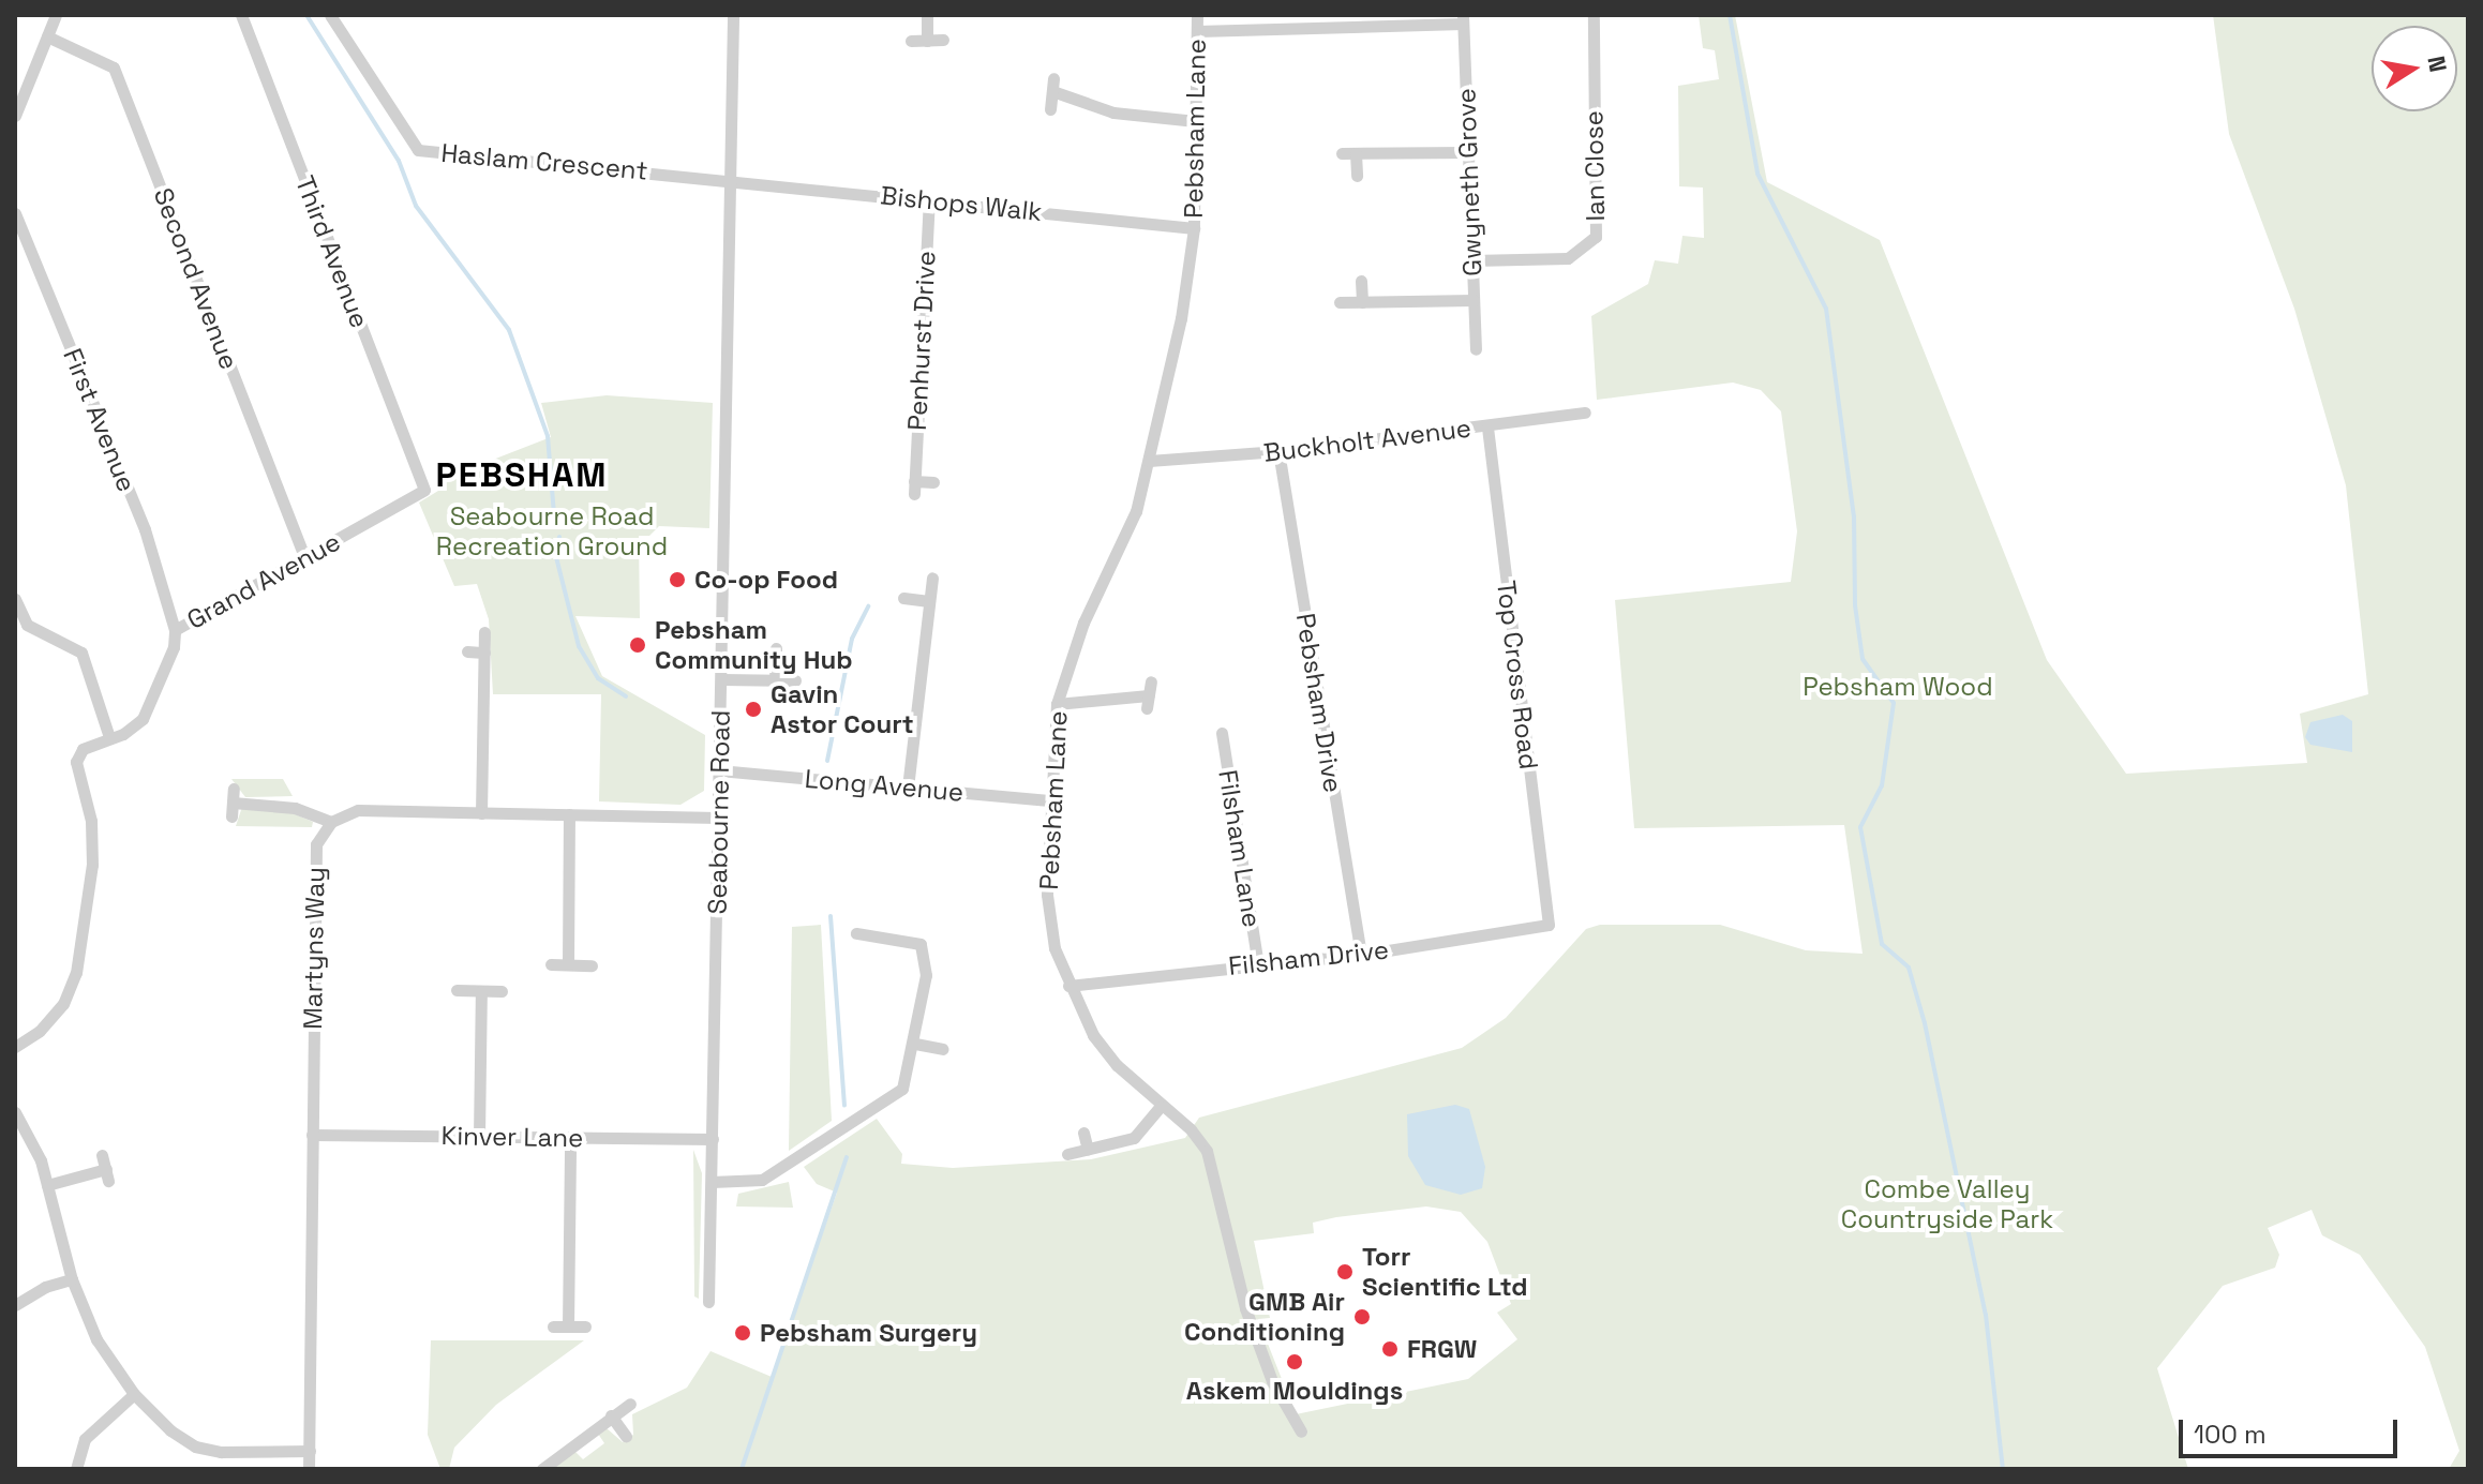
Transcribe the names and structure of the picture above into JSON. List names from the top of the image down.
{
  "streets": {
    "street": [
      "Pebsham Lane",
      "Haslam Crescent",
      "Ian Close",
      "Gwyneth Grove",
      "Bishops Walk",
      "Third Avenue",
      "Second Avenue",
      "Penhurst Drive",
      "First Avenue",
      "Buckholt Avenue",
      "Grand Avenue",
      "Top Cross Road",
      "Pebsham Drive",
      "Long Avenue",
      "Seabourne Road",
      "Filsham Lane",
      "Martyns Way",
      "Filsham Drive",
      "Kinver Lane"
    ]
  },
  "crossings": [
    ["Pebsham Lane", "Bishops Walk"],
    ["Pebsham Lane", "Buckholt Avenue"],
    ["Pebsham Lane", "Long Avenue"],
    ["Pebsham Lane", "Filsham Drive"],
    ["Haslam Crescent", "Bishops Walk"],
    ["Haslam Crescent", "Seabourne Road"],
    ["Ian Close", "Gwyneth Grove"],
    ["Bishops Walk", "Penhurst Drive"],
    ["Bishops Walk", "Seabourne Road"],
    ["Third Avenue", "Grand Avenue"],
    ["Second Avenue", "Grand Avenue"],
    ["First Avenue", "Grand Avenue"],
    ["Buckholt Avenue", "Top Cross Road"],
    ["Buckholt Avenue", "Pebsham Drive"],
    ["Top Cross Road", "Filsham Drive"],
    ["Pebsham Drive", "Filsham Drive"],
    ["Long Avenue", "Seabourne Road"],
    ["Seabourne Road", "Kinver Lane"],
    ["Filsham Lane", "Filsham Drive"],
    ["Martyns Way", "Kinver Lane"]
  ],
  "districts": ["PEBSHAM"],
  "parks": ["Seabourne Road Recreation Ground", "Pebsham Wood", "Combe Valley Countryside Park"],
  "places": [
    "Co-op Food",
    "Pebsham Community Hub",
    "Gavin Astor Court",
    "Torr Scientific Ltd",
    "GMB Air Conditioning",
    "Pebsham Surgery",
    "FRGW",
    "Askem Mouldings"
  ],
  "scale_bar": "100 m",
  "north": "right"
}
